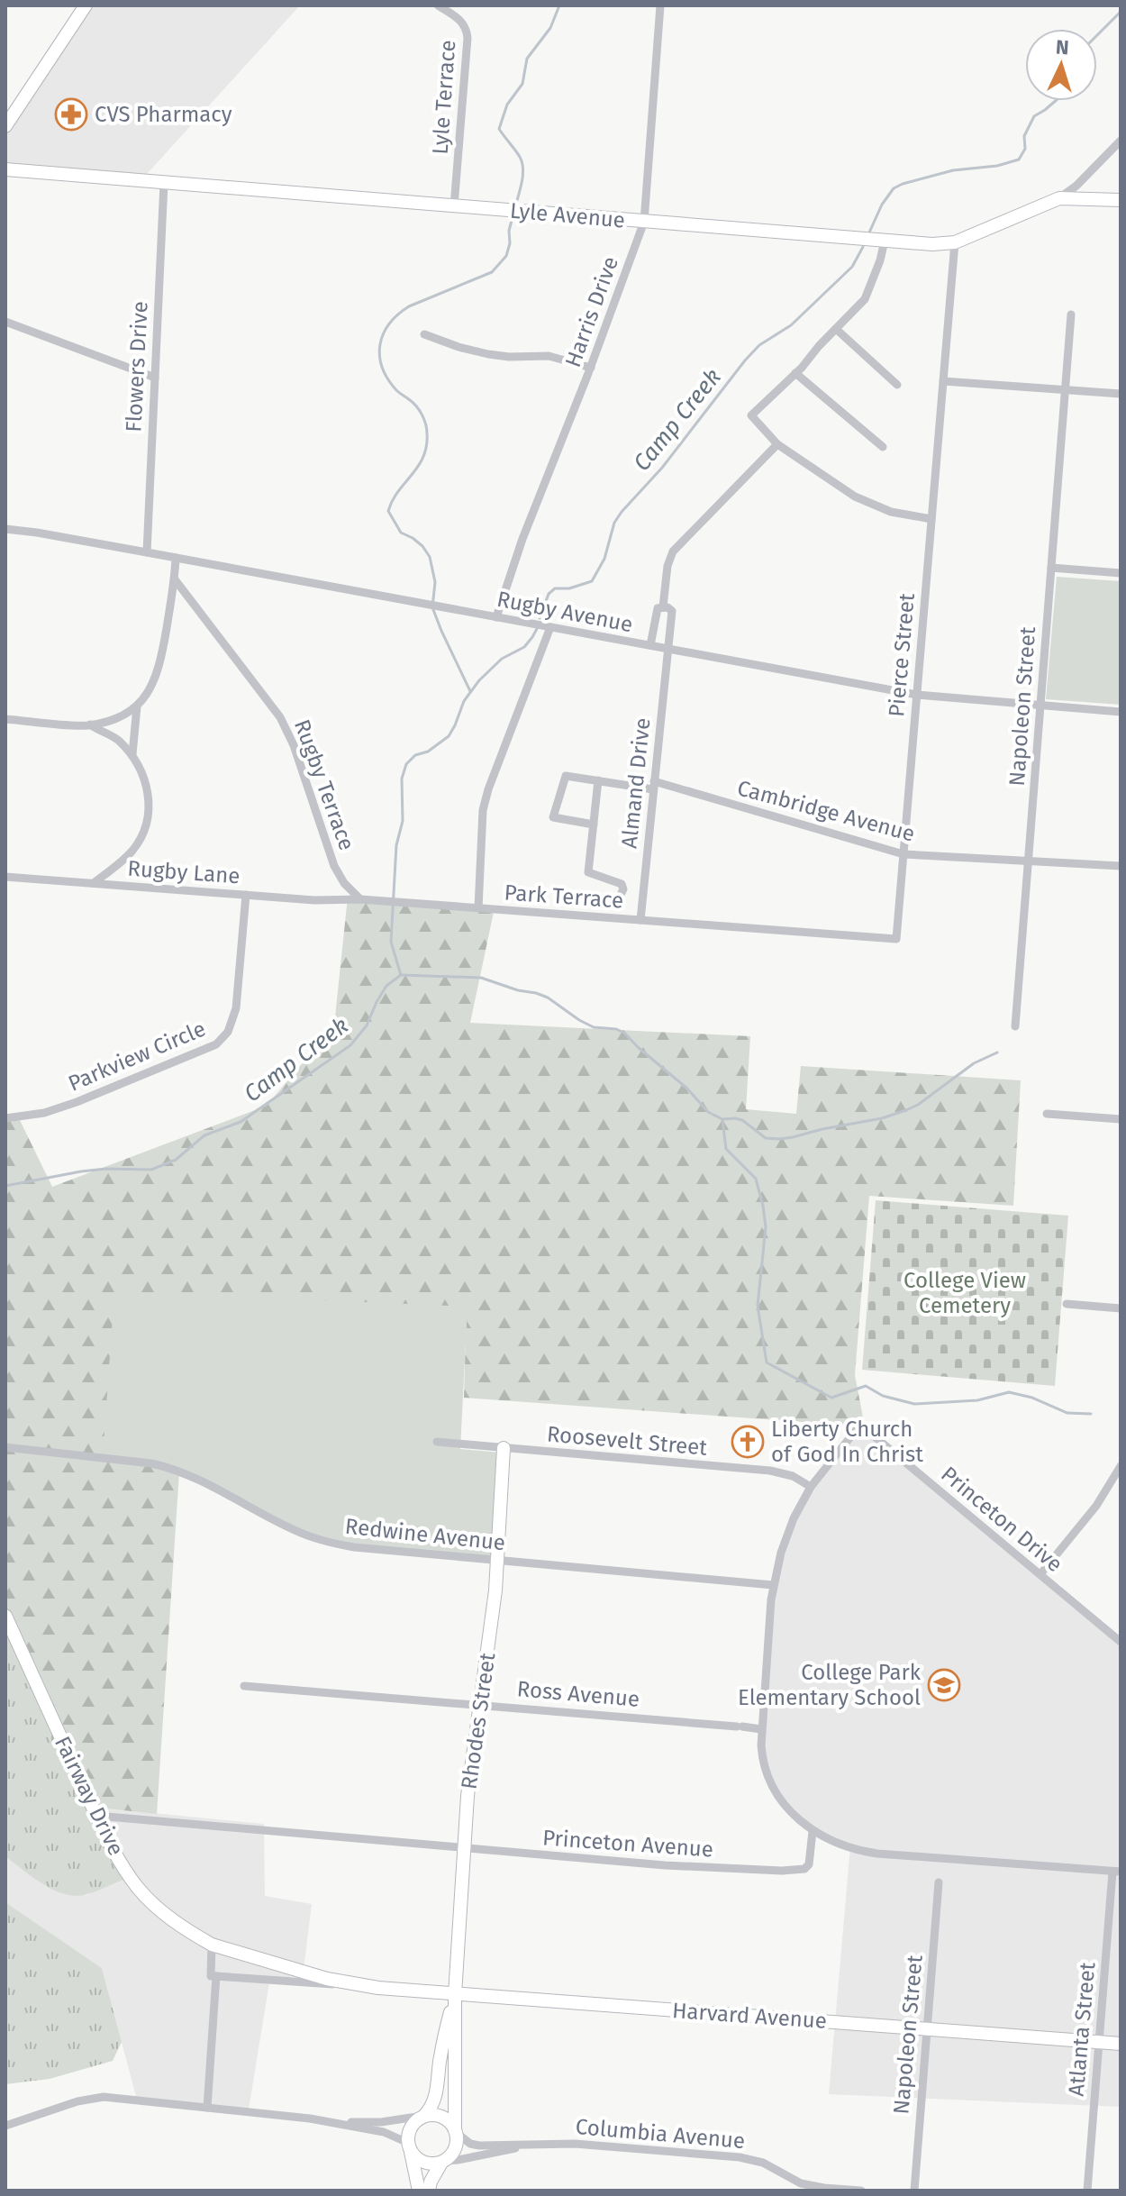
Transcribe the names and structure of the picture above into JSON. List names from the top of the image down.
{
  "streets": {
    "street": [
      "Lyle Terrace",
      "Lyle Avenue",
      "Harris Drive",
      "Flowers Drive",
      "Rugby Avenue",
      "Pierce Street",
      "Napoleon Street",
      "Almand Drive",
      "Rugby Terrace",
      "Cambridge Avenue",
      "Rugby Lane",
      "Park Terrace",
      "Parkview Circle",
      "Roosevelt Street",
      "Princeton Drive",
      "Redwine Avenue",
      "Ross Avenue",
      "Rhodes Street",
      "Fairway Drive",
      "Princeton Avenue",
      "Harvard Avenue",
      "Atlanta Street",
      "Columbia Avenue"
    ]
  },
  "crossings": [
    ["Lyle Terrace", "Lyle Avenue"],
    ["Lyle Avenue", "Harris Drive"],
    ["Lyle Avenue", "Flowers Drive"],
    ["Lyle Avenue", "Pierce Street"],
    ["Harris Drive", "Rugby Avenue"],
    ["Flowers Drive", "Rugby Avenue"],
    ["Rugby Avenue", "Pierce Street"],
    ["Rugby Avenue", "Napoleon Street"],
    ["Rugby Avenue", "Almand Drive"],
    ["Pierce Street", "Cambridge Avenue"],
    ["Pierce Street", "Park Terrace"],
    ["Napoleon Street", "Cambridge Avenue"],
    ["Napoleon Street", "Harvard Avenue"],
    ["Almand Drive", "Cambridge Avenue"],
    ["Almand Drive", "Park Terrace"],
    ["Rugby Terrace", "Rugby Lane"],
    ["Rugby Terrace", "Park Terrace"],
    ["Rugby Lane", "Park Terrace"],
    ["Rugby Lane", "Parkview Circle"],
    ["Roosevelt Street", "Princeton Drive"],
    ["Roosevelt Street", "Rhodes Street"],
    ["Redwine Avenue", "Rhodes Street"],
    ["Ross Avenue", "Rhodes Street"],
    ["Rhodes Street", "Princeton Avenue"],
    ["Rhodes Street", "Harvard Avenue"],
    ["Rhodes Street", "Columbia Avenue"],
    ["Fairway Drive", "Princeton Avenue"],
    ["Fairway Drive", "Harvard Avenue"],
    ["Harvard Avenue", "Atlanta Street"]
  ],
  "water": ["Camp Creek"],
  "parks": ["College View Cemetery"],
  "places": {
    "pharmacy": ["CVS Pharmacy"],
    "church": ["Liberty Church of God In Christ"],
    "school or university": ["College Park Elementary School"]
  },
  "north": "top"
}
